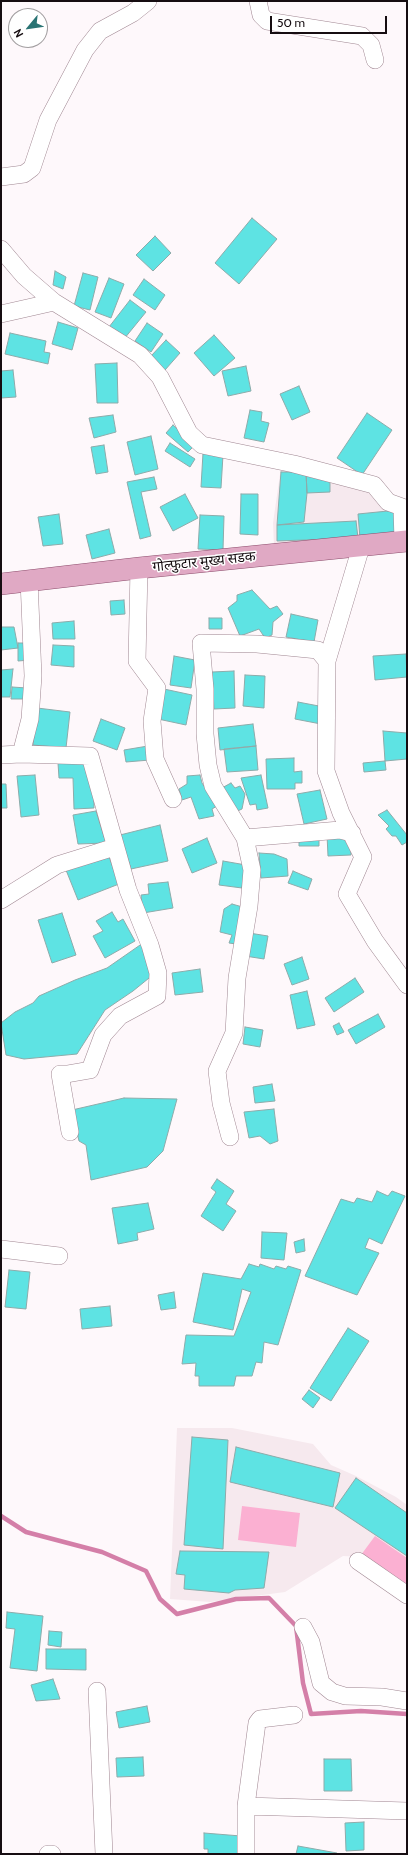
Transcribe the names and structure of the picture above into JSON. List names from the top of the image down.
{
  "streets": {
    "main road": ["गोल्फुटार मुख्य सडक"]
  },
  "scale_bar": "50 m",
  "north": "bottom left"
}
